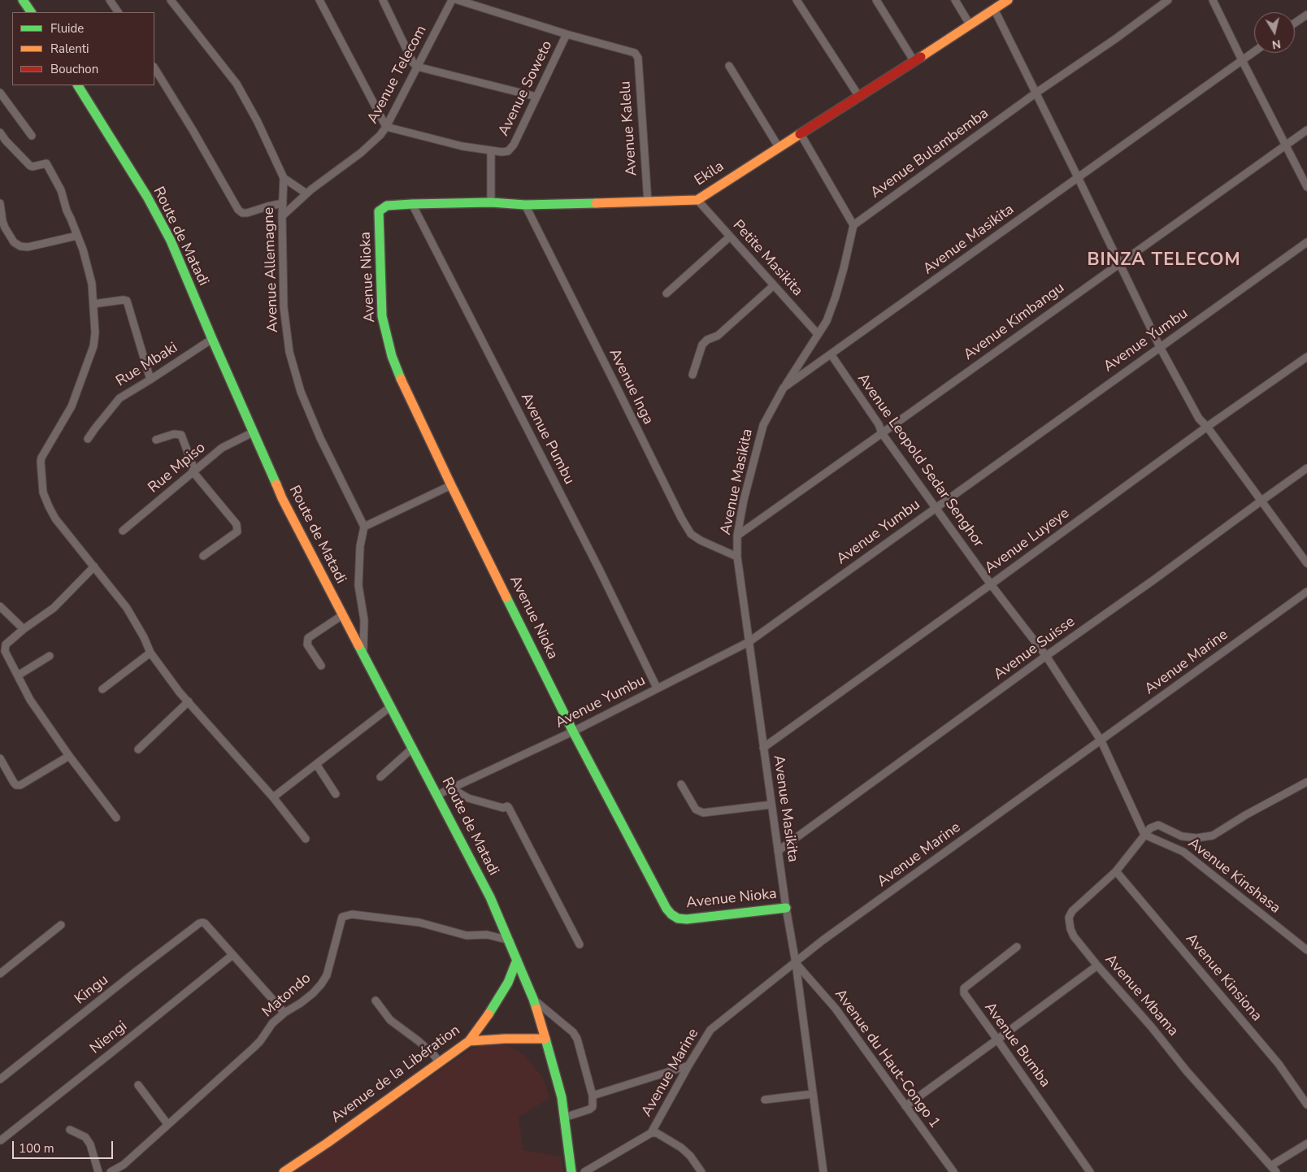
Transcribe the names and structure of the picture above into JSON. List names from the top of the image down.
{
  "streets": {
    "main road": [
      "Ekila",
      "Route de Matadi",
      "Avenue Nioka",
      "Avenue de la Libération"
    ],
    "street": [
      "Avenue Telecom",
      "Avenue Soweto",
      "Avenue Kalelu",
      "Avenue Bulambemba",
      "Avenue Masikita",
      "Petite Masikita",
      "Avenue Allemagne",
      "Avenue Kimbangu",
      "Avenue Yumbu",
      "Rue Mbaki",
      "Avenue Inga",
      "Avenue Pumbu",
      "Avenue Leopold Sedar Senghor",
      "Rue Mpiso",
      "Avenue Luyeye",
      "Avenue Suisse",
      "Avenue Marine",
      "Avenue Kinshasa",
      "Avenue Kinsiona",
      "Kingu",
      "Matondo",
      "Avenue Mbama",
      "Niengi",
      "Avenue Bumba",
      "Avenue du Haut-Congo 1"
    ]
  },
  "crossings": [
    ["Avenue Telecom", "Avenue Soweto"],
    ["Avenue Telecom", "Avenue Allemagne"],
    ["Avenue Soweto", "Avenue Kalelu"],
    ["Avenue Kalelu", "Ekila"],
    ["Ekila", "Petite Masikita"],
    ["Ekila", "Avenue Nioka"],
    ["Ekila", "Avenue Inga"],
    ["Ekila", "Avenue Pumbu"],
    ["Route de Matadi", "Avenue Yumbu"],
    ["Route de Matadi", "Rue Mbaki"],
    ["Route de Matadi", "Rue Mpiso"],
    ["Route de Matadi", "Matondo"],
    ["Route de Matadi", "Avenue de la Libération"],
    ["Avenue Masikita", "Avenue Nioka"],
    ["Avenue Masikita", "Avenue Kimbangu"],
    ["Avenue Masikita", "Avenue Yumbu"],
    ["Avenue Masikita", "Avenue Inga"],
    ["Avenue Masikita", "Avenue Leopold Sedar Senghor"],
    ["Avenue Masikita", "Avenue Luyeye"],
    ["Avenue Masikita", "Avenue Suisse"],
    ["Avenue Masikita", "Avenue Marine"],
    ["Avenue Masikita", "Avenue du Haut-Congo 1"],
    ["Avenue Nioka", "Avenue Yumbu"],
    ["Avenue Kimbangu", "Avenue Leopold Sedar Senghor"],
    ["Avenue Yumbu", "Avenue Pumbu"],
    ["Avenue Yumbu", "Avenue Leopold Sedar Senghor"],
    ["Avenue Leopold Sedar Senghor", "Avenue Luyeye"],
    ["Avenue Leopold Sedar Senghor", "Avenue Suisse"],
    ["Avenue Leopold Sedar Senghor", "Avenue Marine"],
    ["Avenue Marine", "Avenue du Haut-Congo 1"],
    ["Avenue Kinshasa", "Avenue Mbama"],
    ["Avenue Kinsiona", "Avenue Mbama"],
    ["Kingu", "Niengi"]
  ],
  "districts": ["BINZA TELECOM"],
  "legend": ["Fluide", "Ralenti", "Bouchon"],
  "scale_bar": "100 m",
  "north": "bottom"
}
